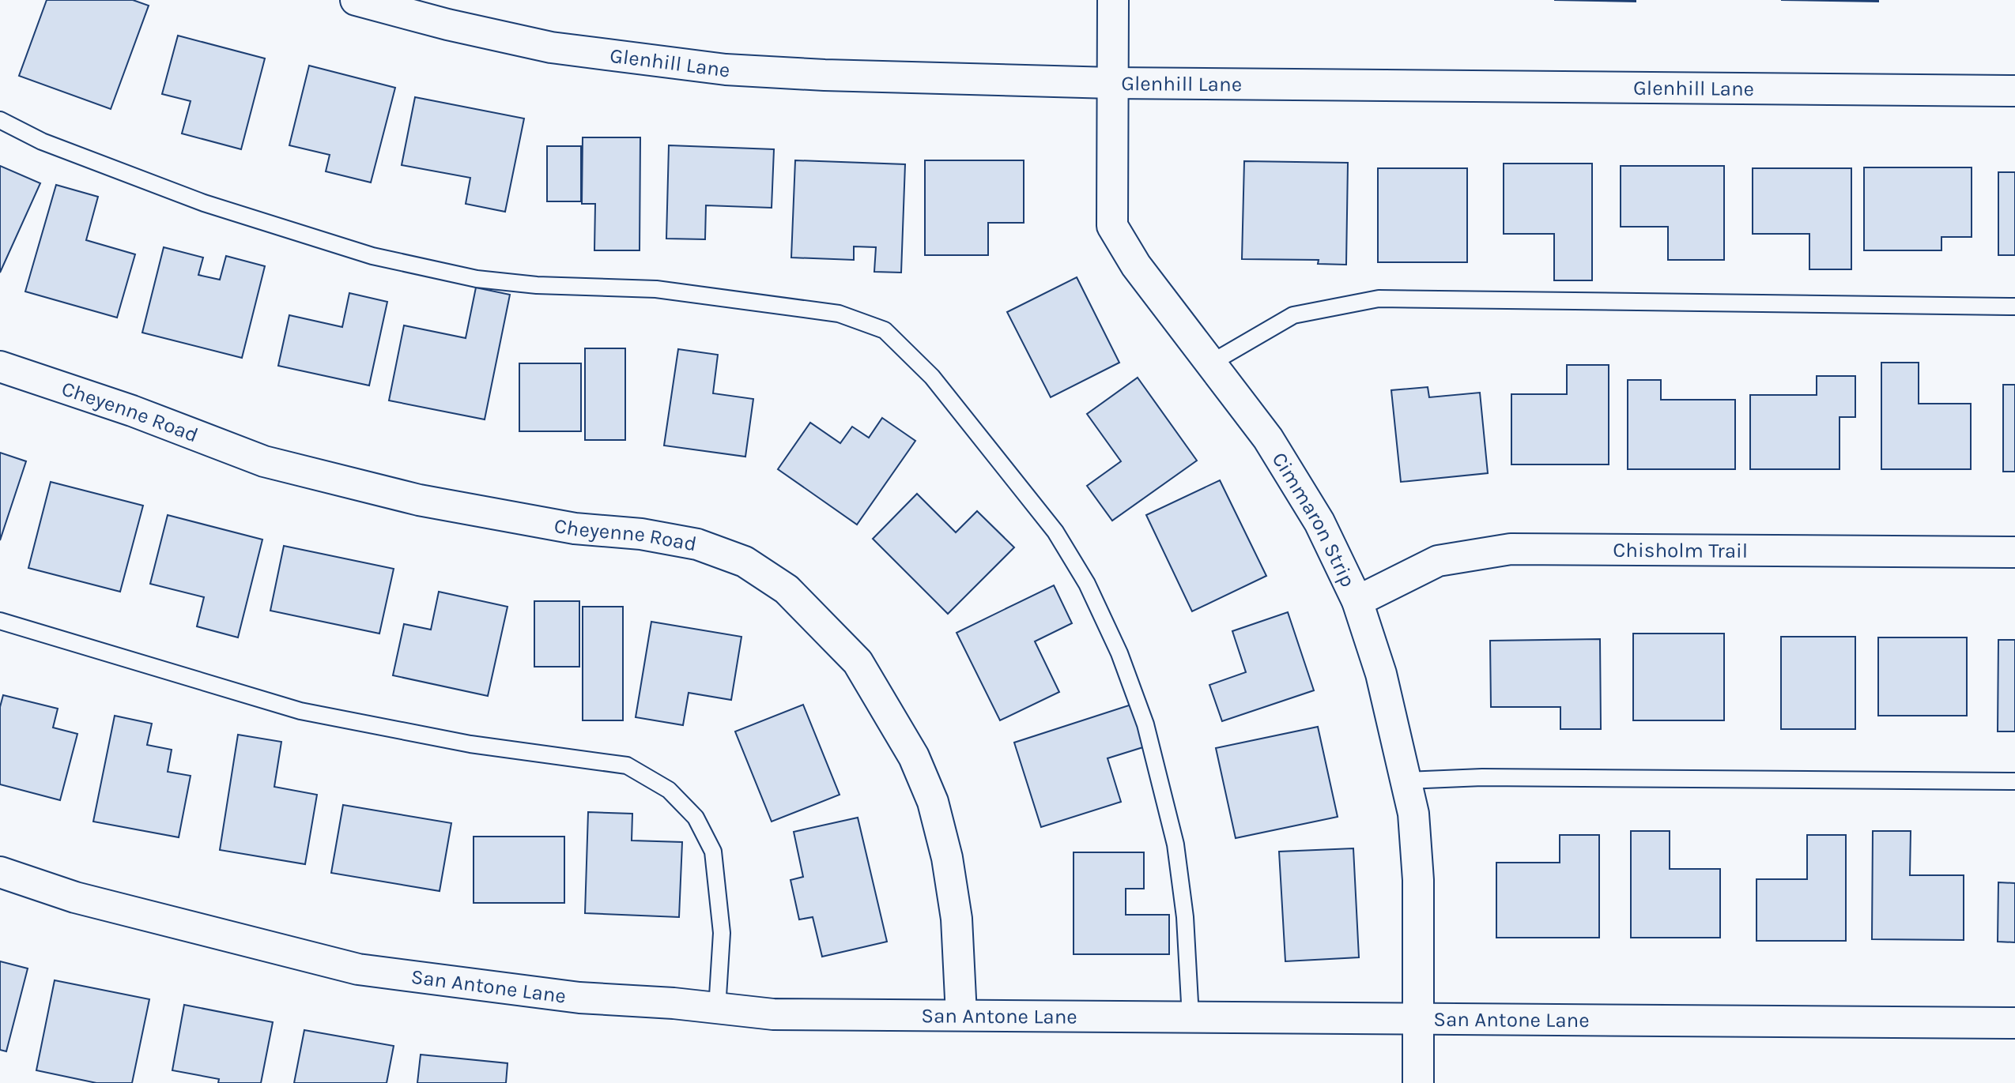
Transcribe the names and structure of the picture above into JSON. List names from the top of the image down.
{
  "streets": {
    "street": [
      "Glenhill Lane",
      "Cheyenne Road",
      "Cimmaron Strip",
      "Chisholm Trail",
      "San Antone Lane"
    ]
  },
  "crossings": [
    ["Glenhill Lane", "Cimmaron Strip"],
    ["Cheyenne Road", "San Antone Lane"],
    ["Cimmaron Strip", "Chisholm Trail"],
    ["Cimmaron Strip", "San Antone Lane"]
  ]
}
